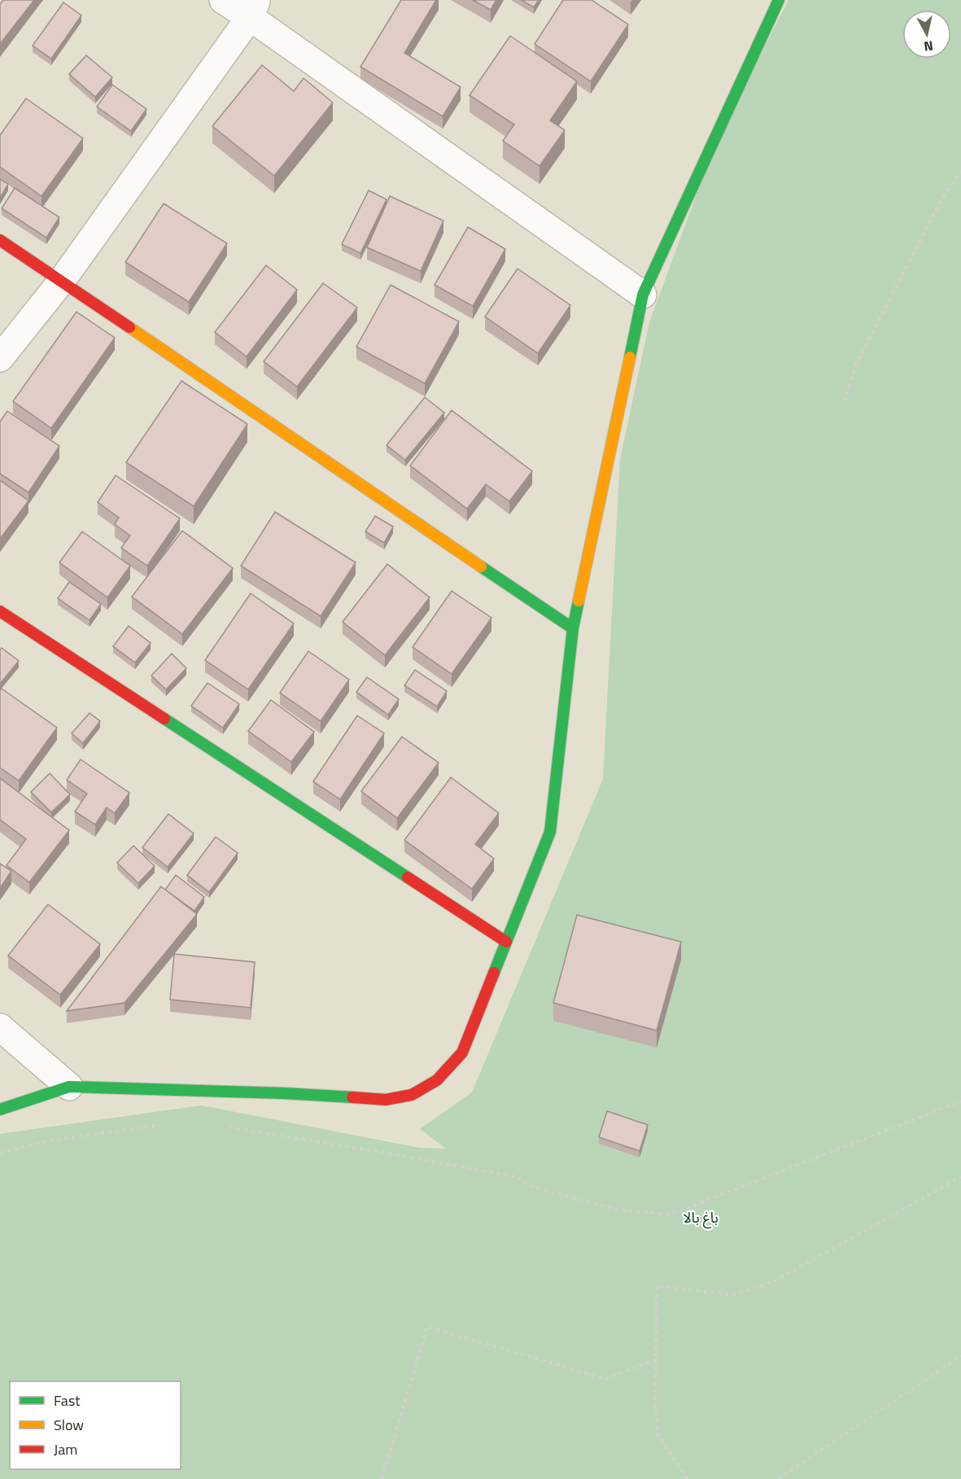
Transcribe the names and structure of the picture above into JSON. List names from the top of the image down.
{
  "parks": ["باغ بالا"],
  "legend": ["Fast", "Slow", "Jam"],
  "north": "bottom"
}
